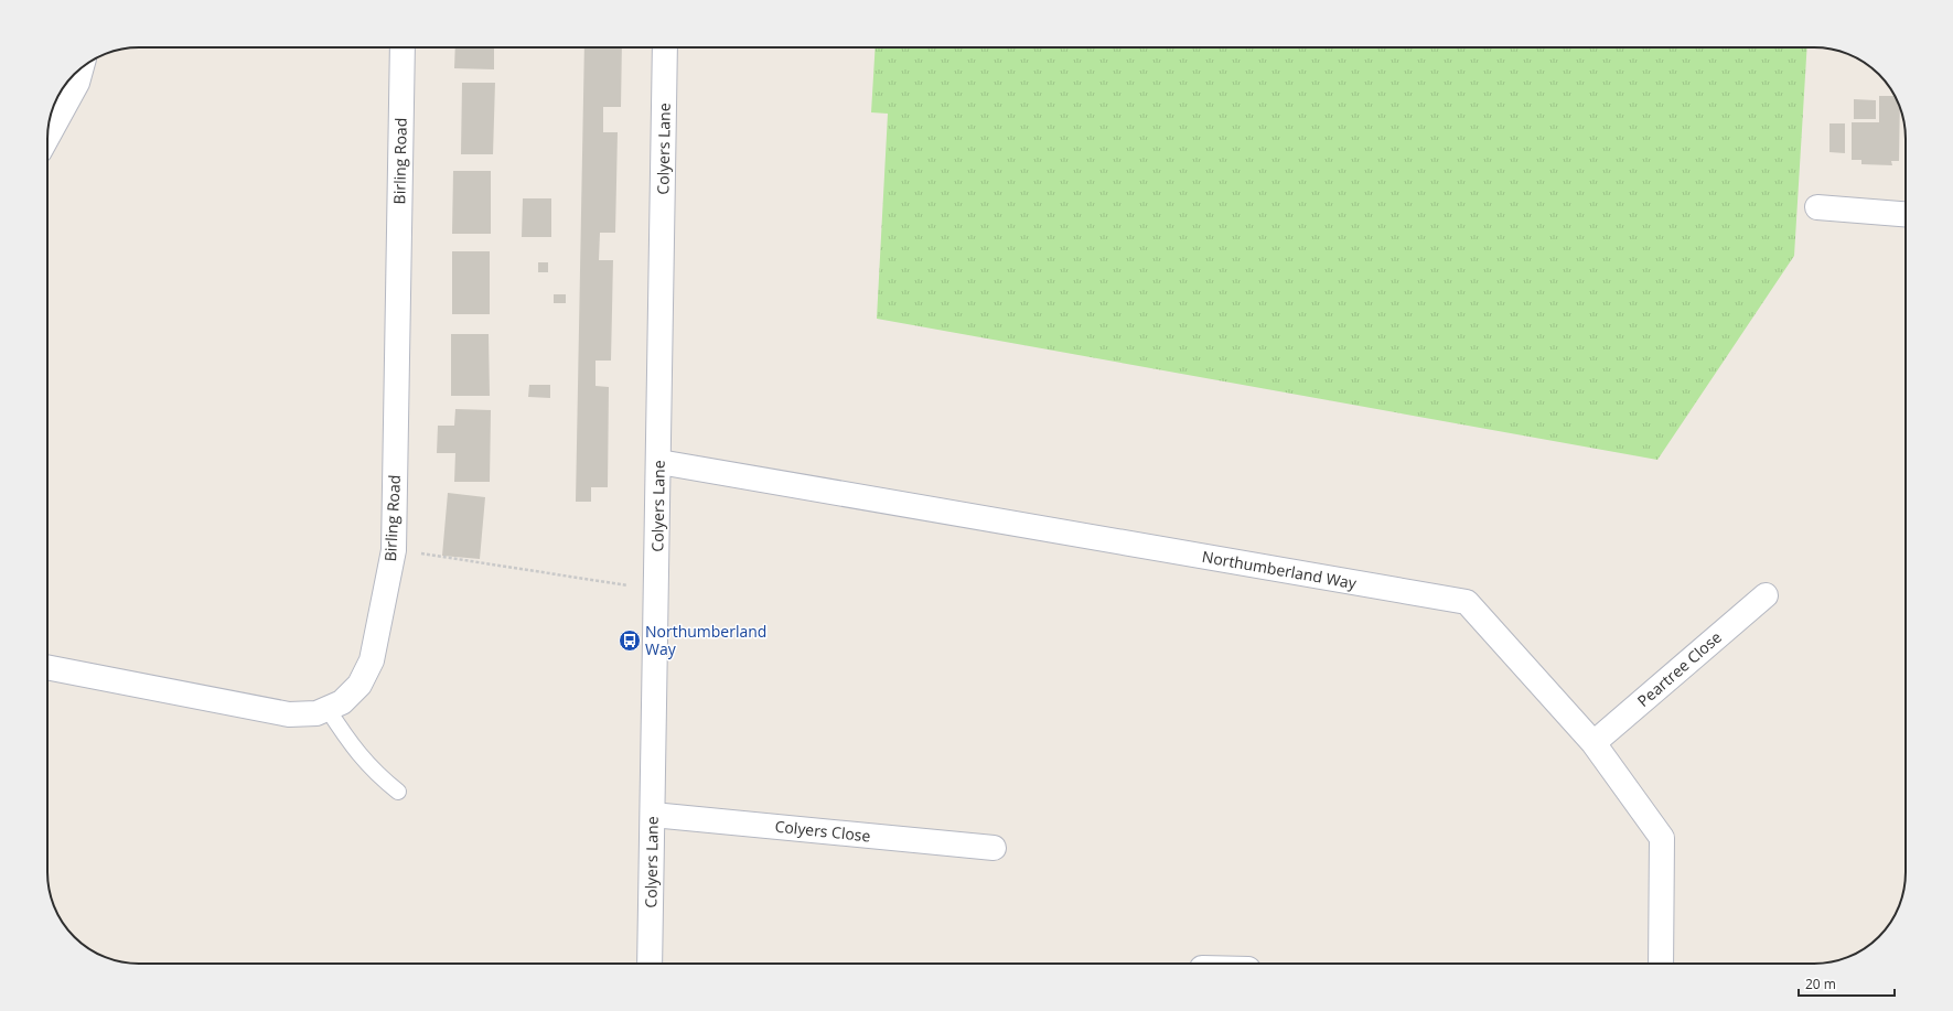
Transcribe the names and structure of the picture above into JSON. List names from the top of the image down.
{
  "streets": {
    "street": [
      "Colyers Lane",
      "Birling Road",
      "Northumberland Way",
      "Peartree Close",
      "Colyers Close"
    ]
  },
  "crossings": [
    ["Colyers Lane", "Northumberland Way"],
    ["Colyers Lane", "Colyers Close"],
    ["Northumberland Way", "Peartree Close"]
  ],
  "places": {
    "bus stop": ["Northumberland Way"]
  },
  "scale_bar": "20 m"
}
